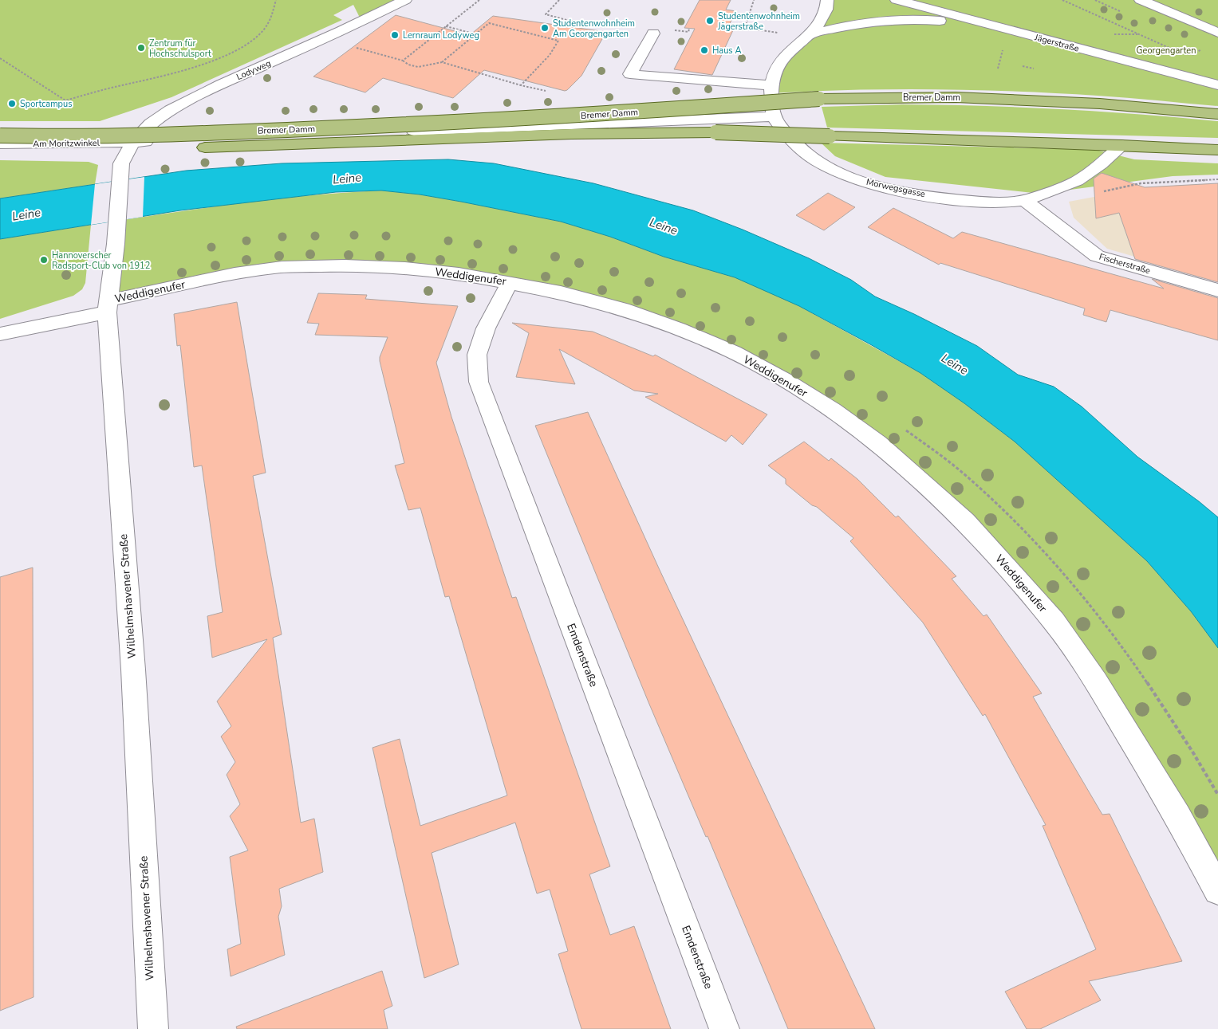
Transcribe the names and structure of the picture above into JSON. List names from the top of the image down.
{
  "streets": {
    "main road": ["Bremer Damm"],
    "street": [
      "Jägerstraße",
      "Lodyweg",
      "Am Moritzwinkel",
      "Morwegsgasse",
      "Fischerstraße",
      "Weddigenufer",
      "Wilhelmshavener Straße",
      "Emdenstraße"
    ]
  },
  "crossings": [
    ["Jägerstraße", "Morwegsgasse"],
    ["Lodyweg", "Am Moritzwinkel"],
    ["Lodyweg", "Wilhelmshavener Straße"],
    ["Bremer Damm", "Morwegsgasse"],
    ["Am Moritzwinkel", "Morwegsgasse"],
    ["Morwegsgasse", "Fischerstraße"],
    ["Weddigenufer", "Wilhelmshavener Straße"],
    ["Weddigenufer", "Emdenstraße"]
  ],
  "water": ["Leine"],
  "parks": ["Georgengarten"],
  "places": [
    "Studentenwohnheim Jägerstraße",
    "Studentenwohnheim Am Georgengarten",
    "Lernraum Lodyweg",
    "Zentrum für Hochschulsport",
    "Haus A",
    "Sportcampus",
    "Hannoverscher Radsport-Club von 1912"
  ]
}
